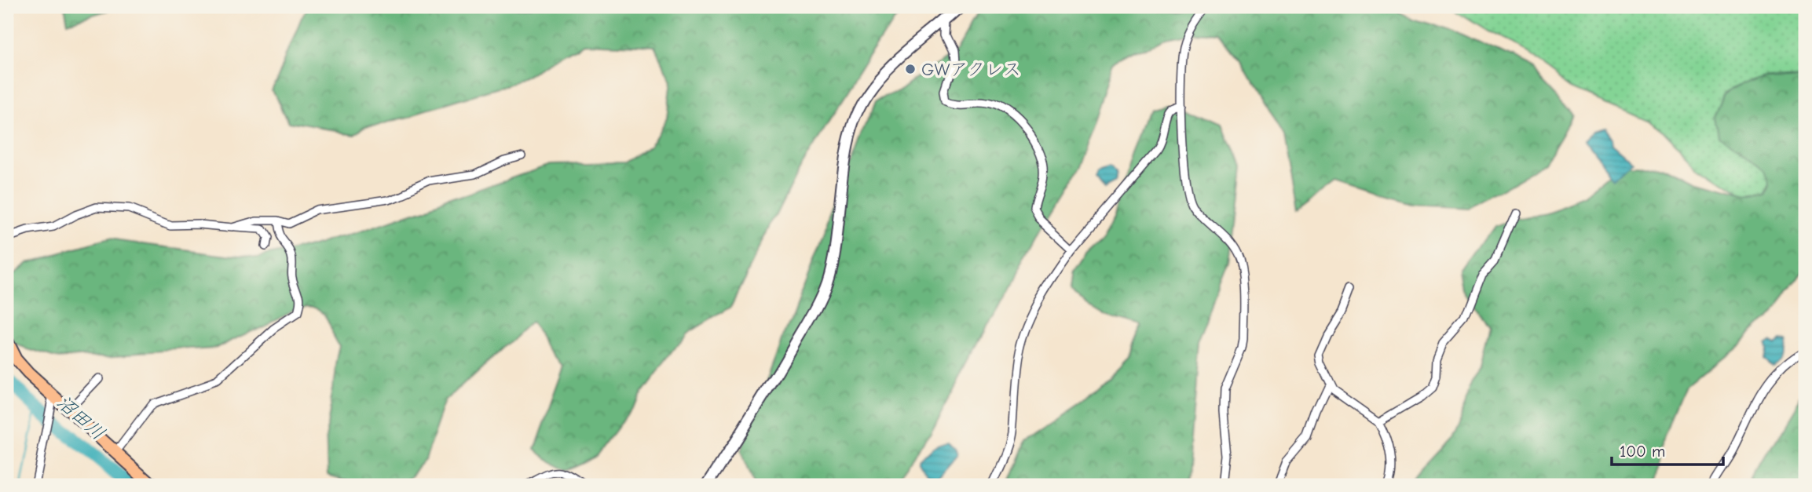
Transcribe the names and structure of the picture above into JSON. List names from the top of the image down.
{
  "water": ["沼田川"],
  "places": ["GWアクレス"],
  "scale_bar": "100 m"
}
